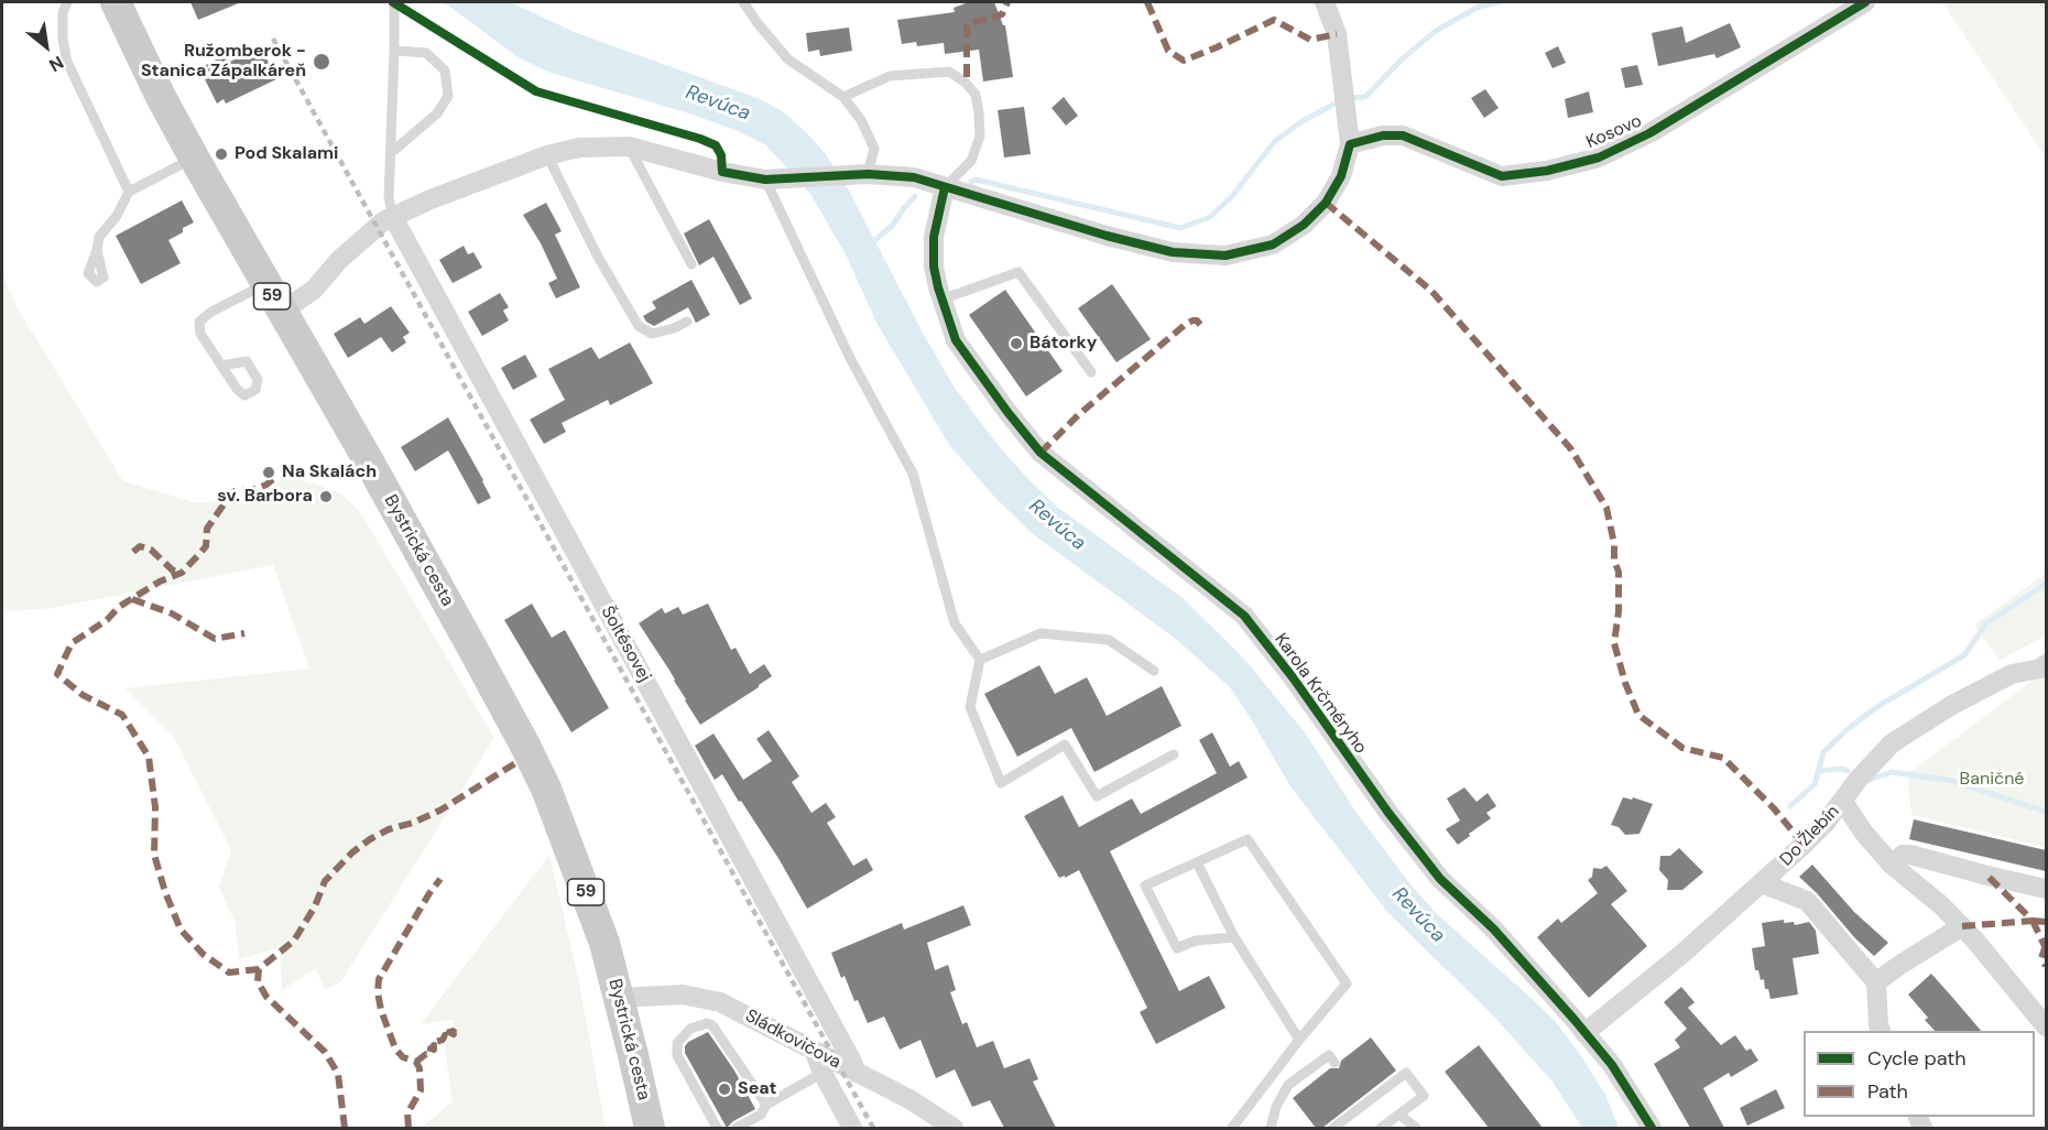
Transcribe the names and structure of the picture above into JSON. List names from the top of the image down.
{
  "streets": {
    "main road": ["59", "Bystrická cesta"],
    "street": [
      "Kosovo",
      "Šoltésovej",
      "Karola Krčméryho",
      "Do Žlebín",
      "Sládkovičova"
    ]
  },
  "crossings": [
    ["Bystrická cesta", "Sládkovičova"],
    ["Šoltésovej", "Sládkovičova"],
    ["Karola Krčméryho", "Do Žlebín"]
  ],
  "water": ["Revúca"],
  "parks": ["Baničné"],
  "places": [
    "Ružomberok - Stanica Zápalkáreň",
    "Pod Skalami",
    "Bátorky",
    "Na Skalách",
    "sv. Barbora",
    "Seat"
  ],
  "legend": ["Cycle path", "Path"],
  "north": "bottom right"
}
